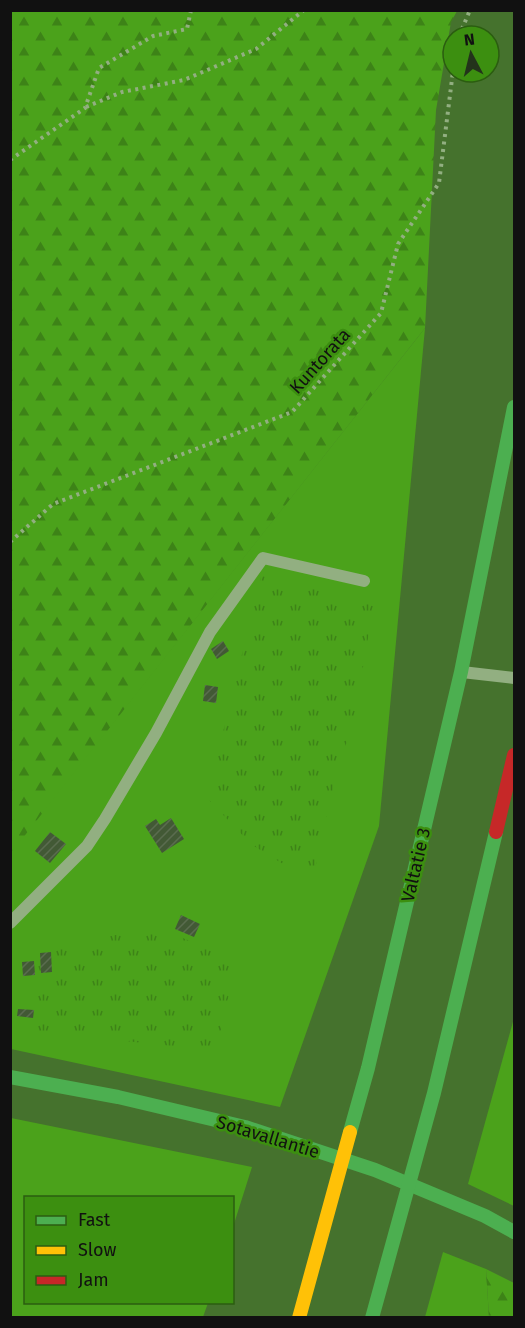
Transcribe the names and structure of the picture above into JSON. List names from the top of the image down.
{
  "streets": {
    "main road": ["Valtatie 3", "Sotavallantie"],
    "path": ["Kuntorata"]
  },
  "legend": ["Fast", "Slow", "Jam"],
  "north": "top"
}
